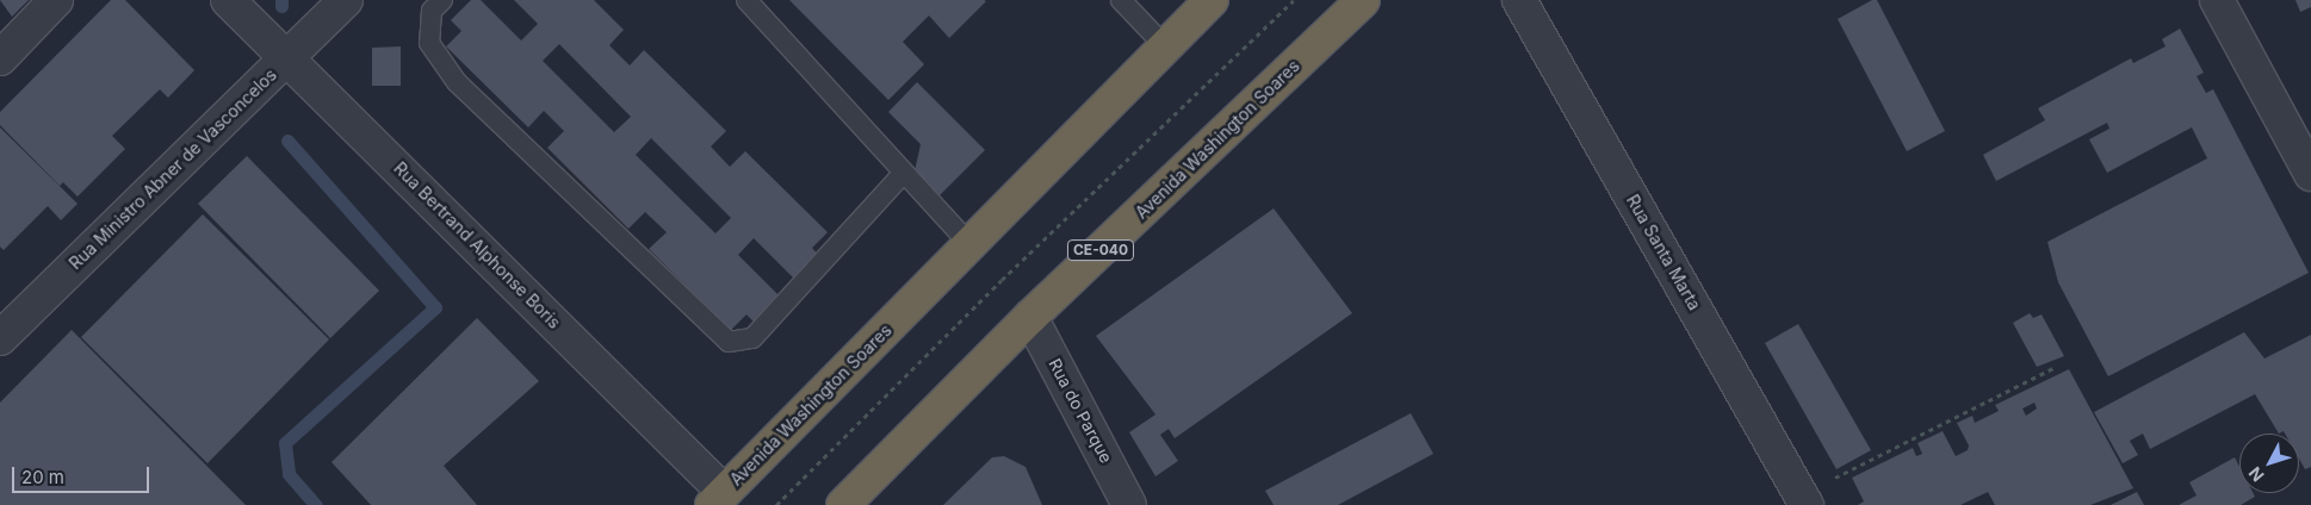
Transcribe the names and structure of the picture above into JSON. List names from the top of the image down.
{
  "streets": {
    "highway": ["Avenida Washington Soares", "CE-040"],
    "street": [
      "Rua Ministro Abner de Vasconcelos",
      "Rua Bertrand Alphonse Boris",
      "Rua Santa Marta",
      "Rua do Parque"
    ]
  },
  "crossings": [
    ["Avenida Washington Soares", "Rua Bertrand Alphonse Boris"],
    ["Avenida Washington Soares", "Rua do Parque"],
    ["Rua Ministro Abner de Vasconcelos", "Rua Bertrand Alphonse Boris"]
  ],
  "scale_bar": "20 m",
  "north": "bottom left"
}
